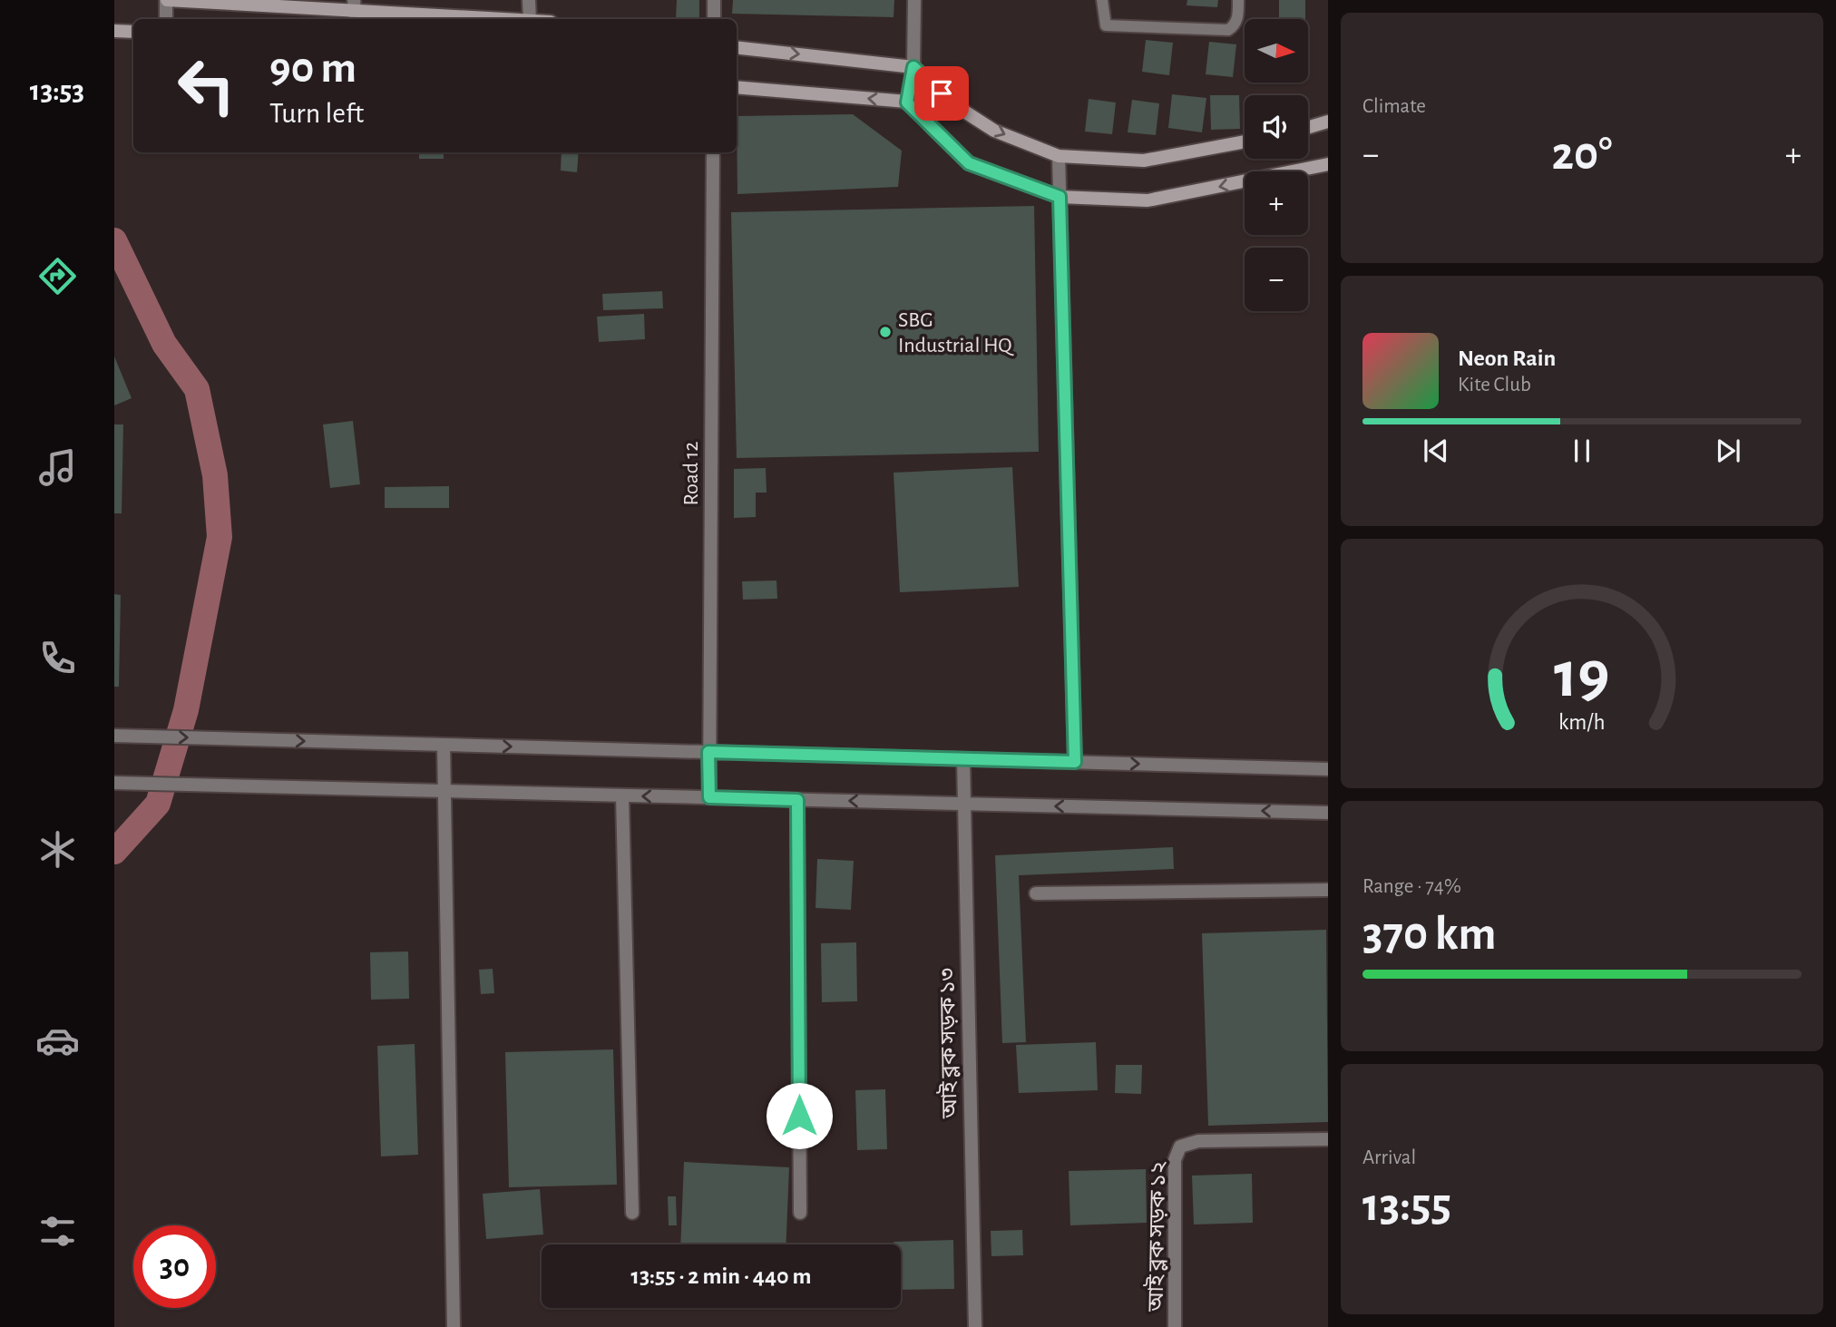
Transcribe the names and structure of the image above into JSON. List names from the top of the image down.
{
  "streets": {
    "street": ["Road 12", "আই ব্লক সড়ক ১৩", "আই ব্লক সড়ক ১২"]
  },
  "places": ["SBG Industrial HQ"],
  "north": "right",
  "page": {
    "tabs": "13:53",
    "tile": [
      "Climate",
      ["Range · 74%", "370 km"],
      ["Arrival", "13:55"]
    ],
    "map_buttons": ["+", "−"],
    "turn": ["90 m", "Turn left"],
    "heat": ["−", "20°", "+"],
    "song": ["Neon Rain", "Kite Club"],
    "limit": "30",
    "trip": "13:55 · 2 min · 440 m",
    "gauge": ["19", "km/h"]
  }
}
